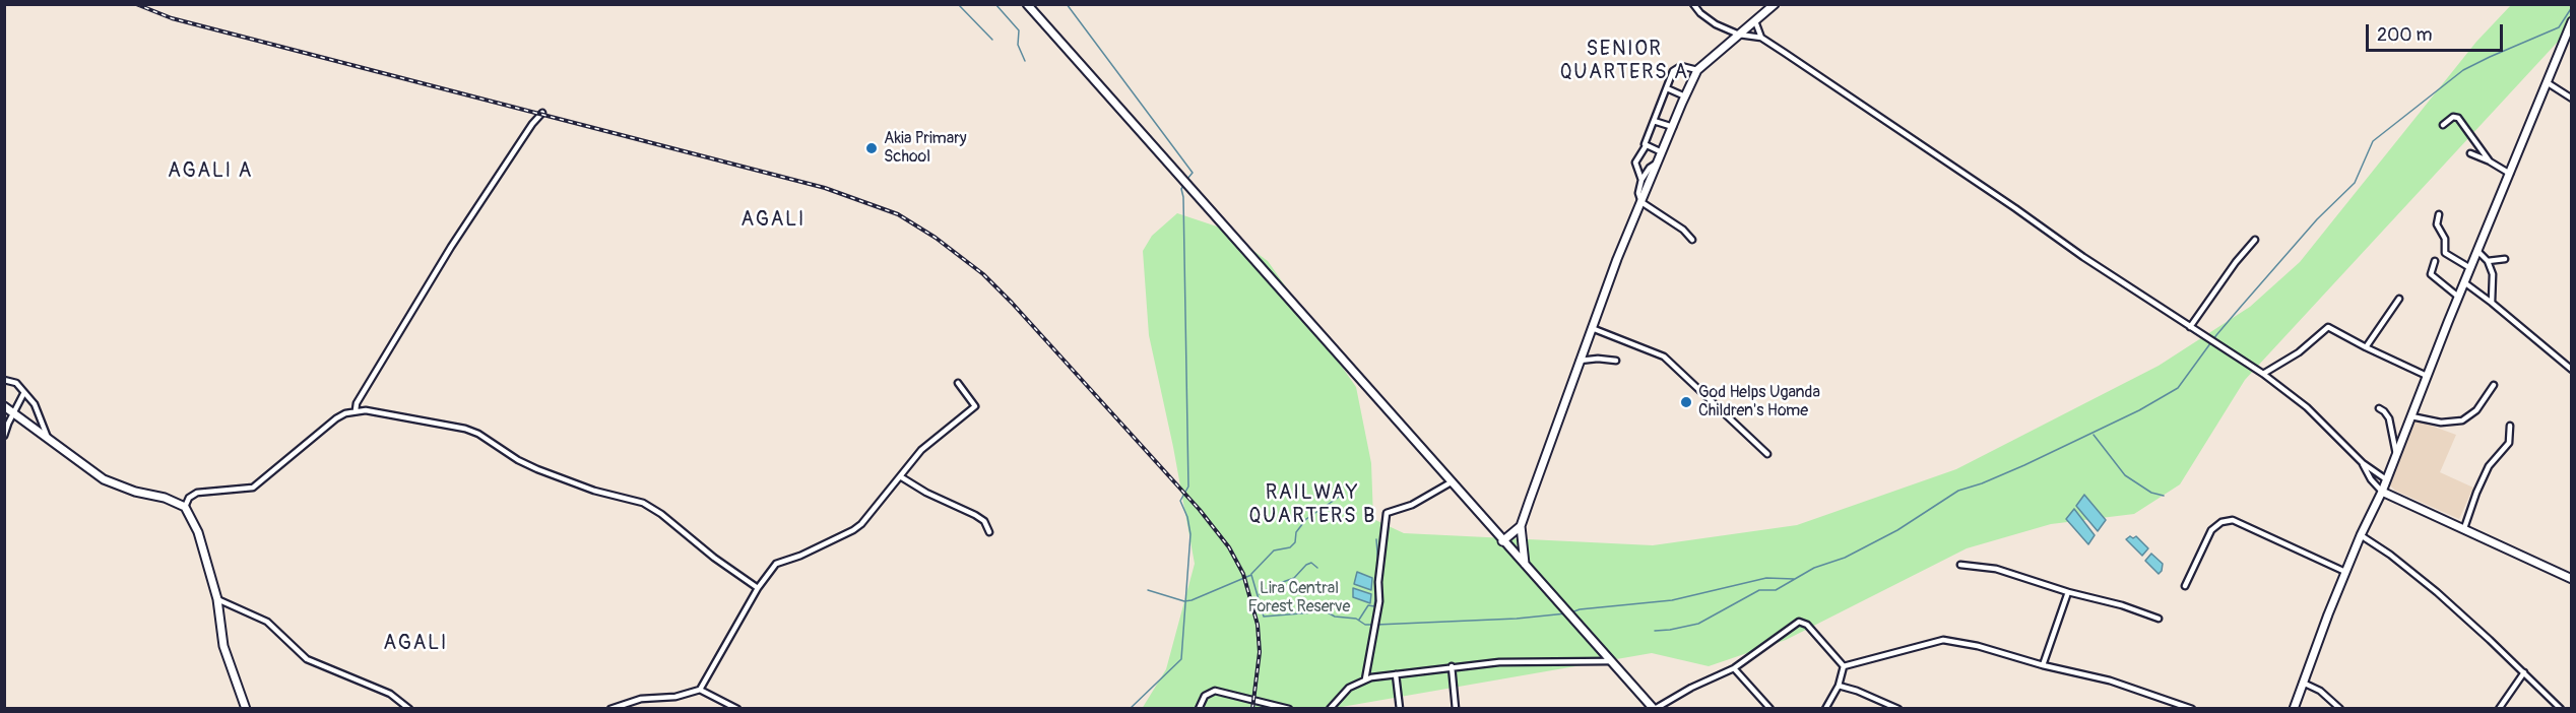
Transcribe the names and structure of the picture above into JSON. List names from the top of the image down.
{
  "districts": [
    "SENIOR QUARTERS A",
    "AGALI A",
    "AGALI",
    "RAILWAY QUARTERS B",
    "AGALI"
  ],
  "parks": ["Lira Central Forest Reserve"],
  "places": ["Akia Primary School", "God Helps Uganda Children's Home"],
  "scale_bar": "200 m"
}
